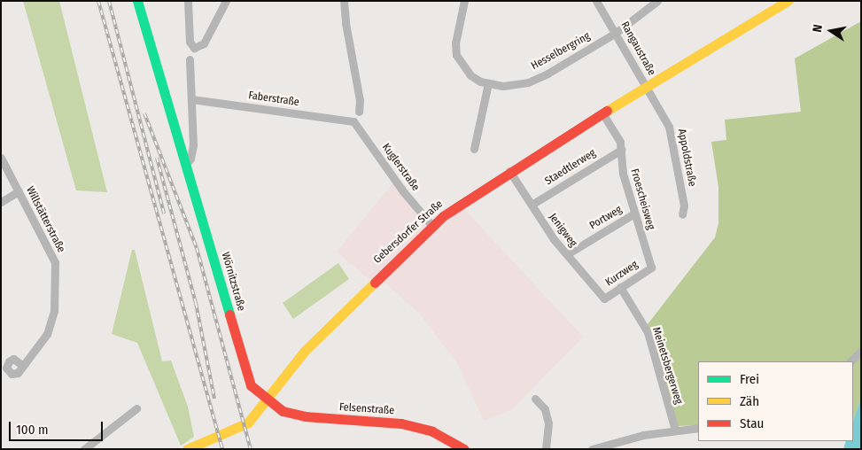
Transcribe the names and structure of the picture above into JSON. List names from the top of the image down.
{
  "streets": {
    "main road": ["Gebersdorfer Straße", "Wörnitzstraße", "Felsenstraße"],
    "street": [
      "Rangaustraße",
      "Hesselbergring",
      "Faberstraße",
      "Appoldstraße",
      "Kuglerstraße",
      "Staedtlerweg",
      "Froescheisweg",
      "Portweg",
      "Willstätterstraße",
      "Jenigweg",
      "Kurzweg",
      "Meinetsbergerweg"
    ]
  },
  "crossings": [
    ["Rangaustraße", "Hesselbergring"],
    ["Rangaustraße", "Appoldstraße"],
    ["Rangaustraße", "Gebersdorfer Straße"],
    ["Faberstraße", "Kuglerstraße"],
    ["Appoldstraße", "Gebersdorfer Straße"],
    ["Kuglerstraße", "Gebersdorfer Straße"],
    ["Staedtlerweg", "Froescheisweg"],
    ["Staedtlerweg", "Jenigweg"],
    ["Froescheisweg", "Portweg"],
    ["Froescheisweg", "Gebersdorfer Straße"],
    ["Froescheisweg", "Kurzweg"],
    ["Portweg", "Jenigweg"],
    ["Jenigweg", "Gebersdorfer Straße"],
    ["Jenigweg", "Kurzweg"],
    ["Gebersdorfer Straße", "Wörnitzstraße"],
    ["Gebersdorfer Straße", "Felsenstraße"],
    ["Kurzweg", "Meinetsbergerweg"],
    ["Wörnitzstraße", "Felsenstraße"]
  ],
  "legend": ["Frei", "Zäh", "Stau"],
  "scale_bar": "100 m",
  "north": "left"
}
